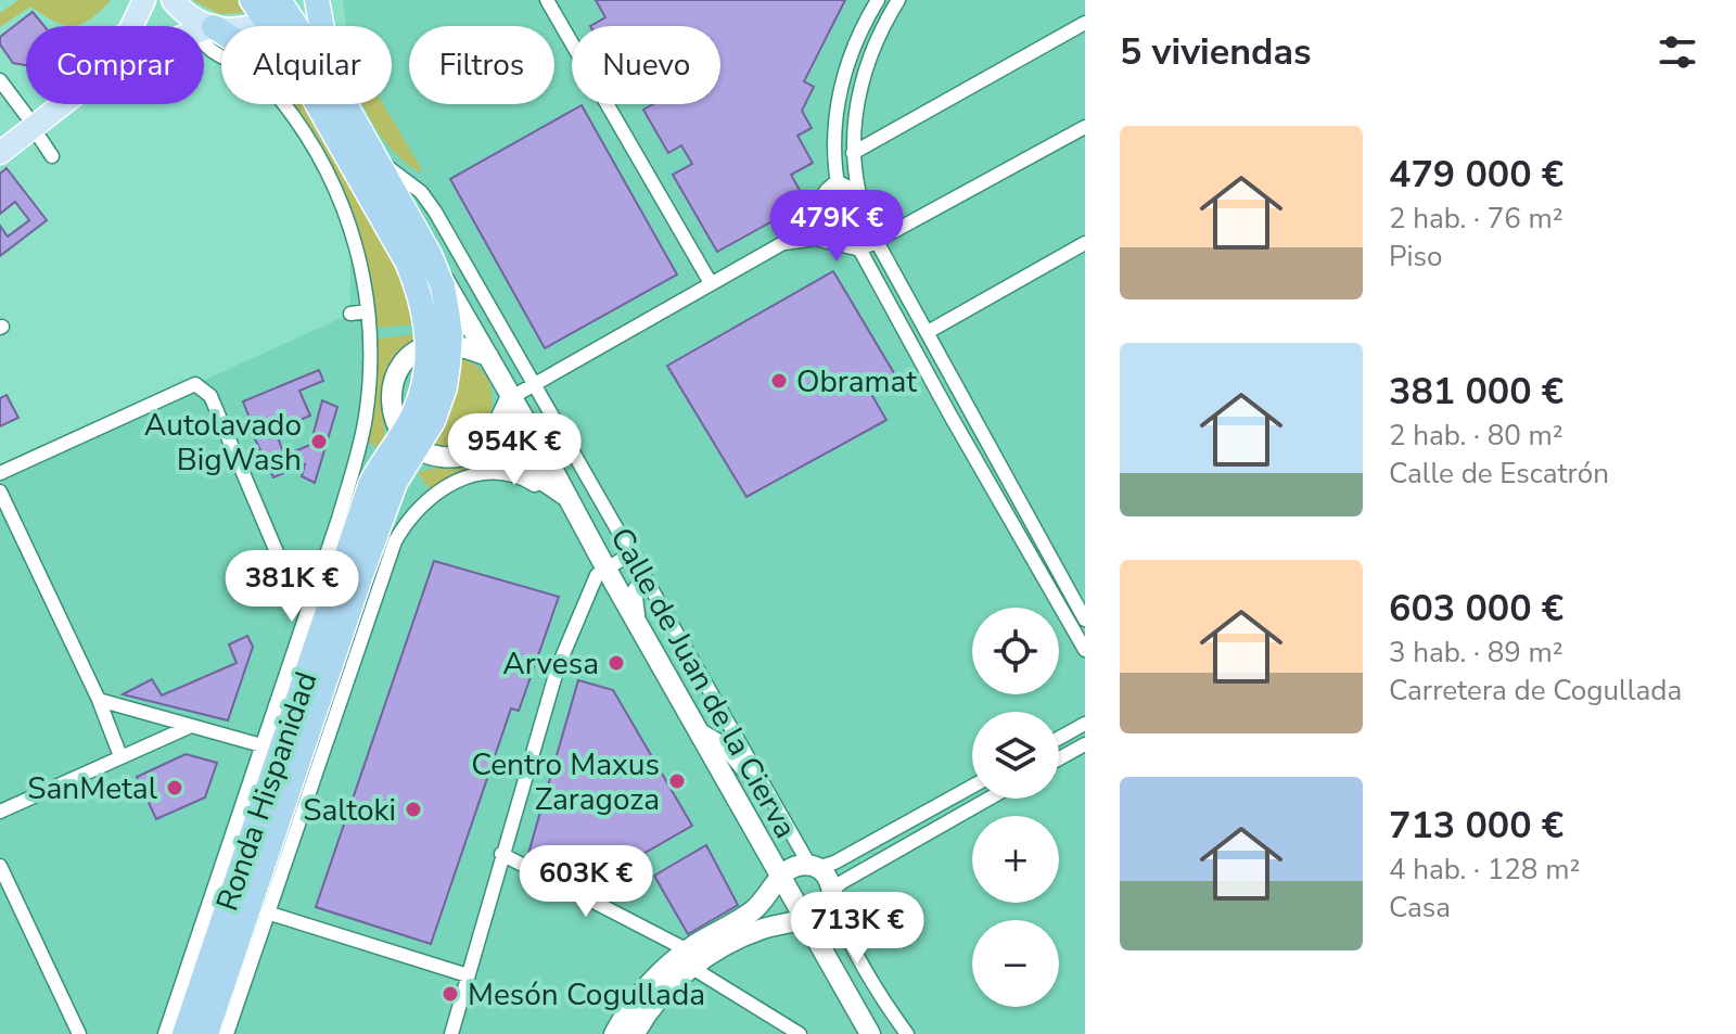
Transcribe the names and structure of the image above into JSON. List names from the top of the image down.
{
  "streets": {
    "highway": ["Ronda Hispanidad"],
    "street": ["Calle de Juan de la Cierva"]
  },
  "crossings": [
    ["Calle de Juan de la Cierva", "Ronda Hispanidad"]
  ],
  "places": [
    "Obramat",
    "Autolavado BigWash",
    "Arvesa",
    "Centro Maxus Zaragoza",
    "SanMetal",
    "Saltoki",
    "Mesón Cogullada"
  ],
  "page": {
    "heading": "5 viviendas",
    "chip": [
      "Comprar",
      "Alquilar",
      "Filtros",
      "Nuevo"
    ],
    "list": [
      {
        "name": "479 000 €",
        "note": "2 hab. · 76 m² · Piso"
      },
      {
        "name": "381 000 €",
        "note": "2 hab. · 80 m² · Calle de Escatrón"
      },
      {
        "name": "603 000 €",
        "note": "3 hab. · 89 m² · Carretera de Cogullada"
      },
      {
        "name": "713 000 €",
        "note": "4 hab. · 128 m² · Casa"
      }
    ],
    "price": [
      "479K €",
      "954K €",
      "381K €",
      "603K €",
      "713K €"
    ],
    "map_buttons": ["+", "−"]
  }
}
